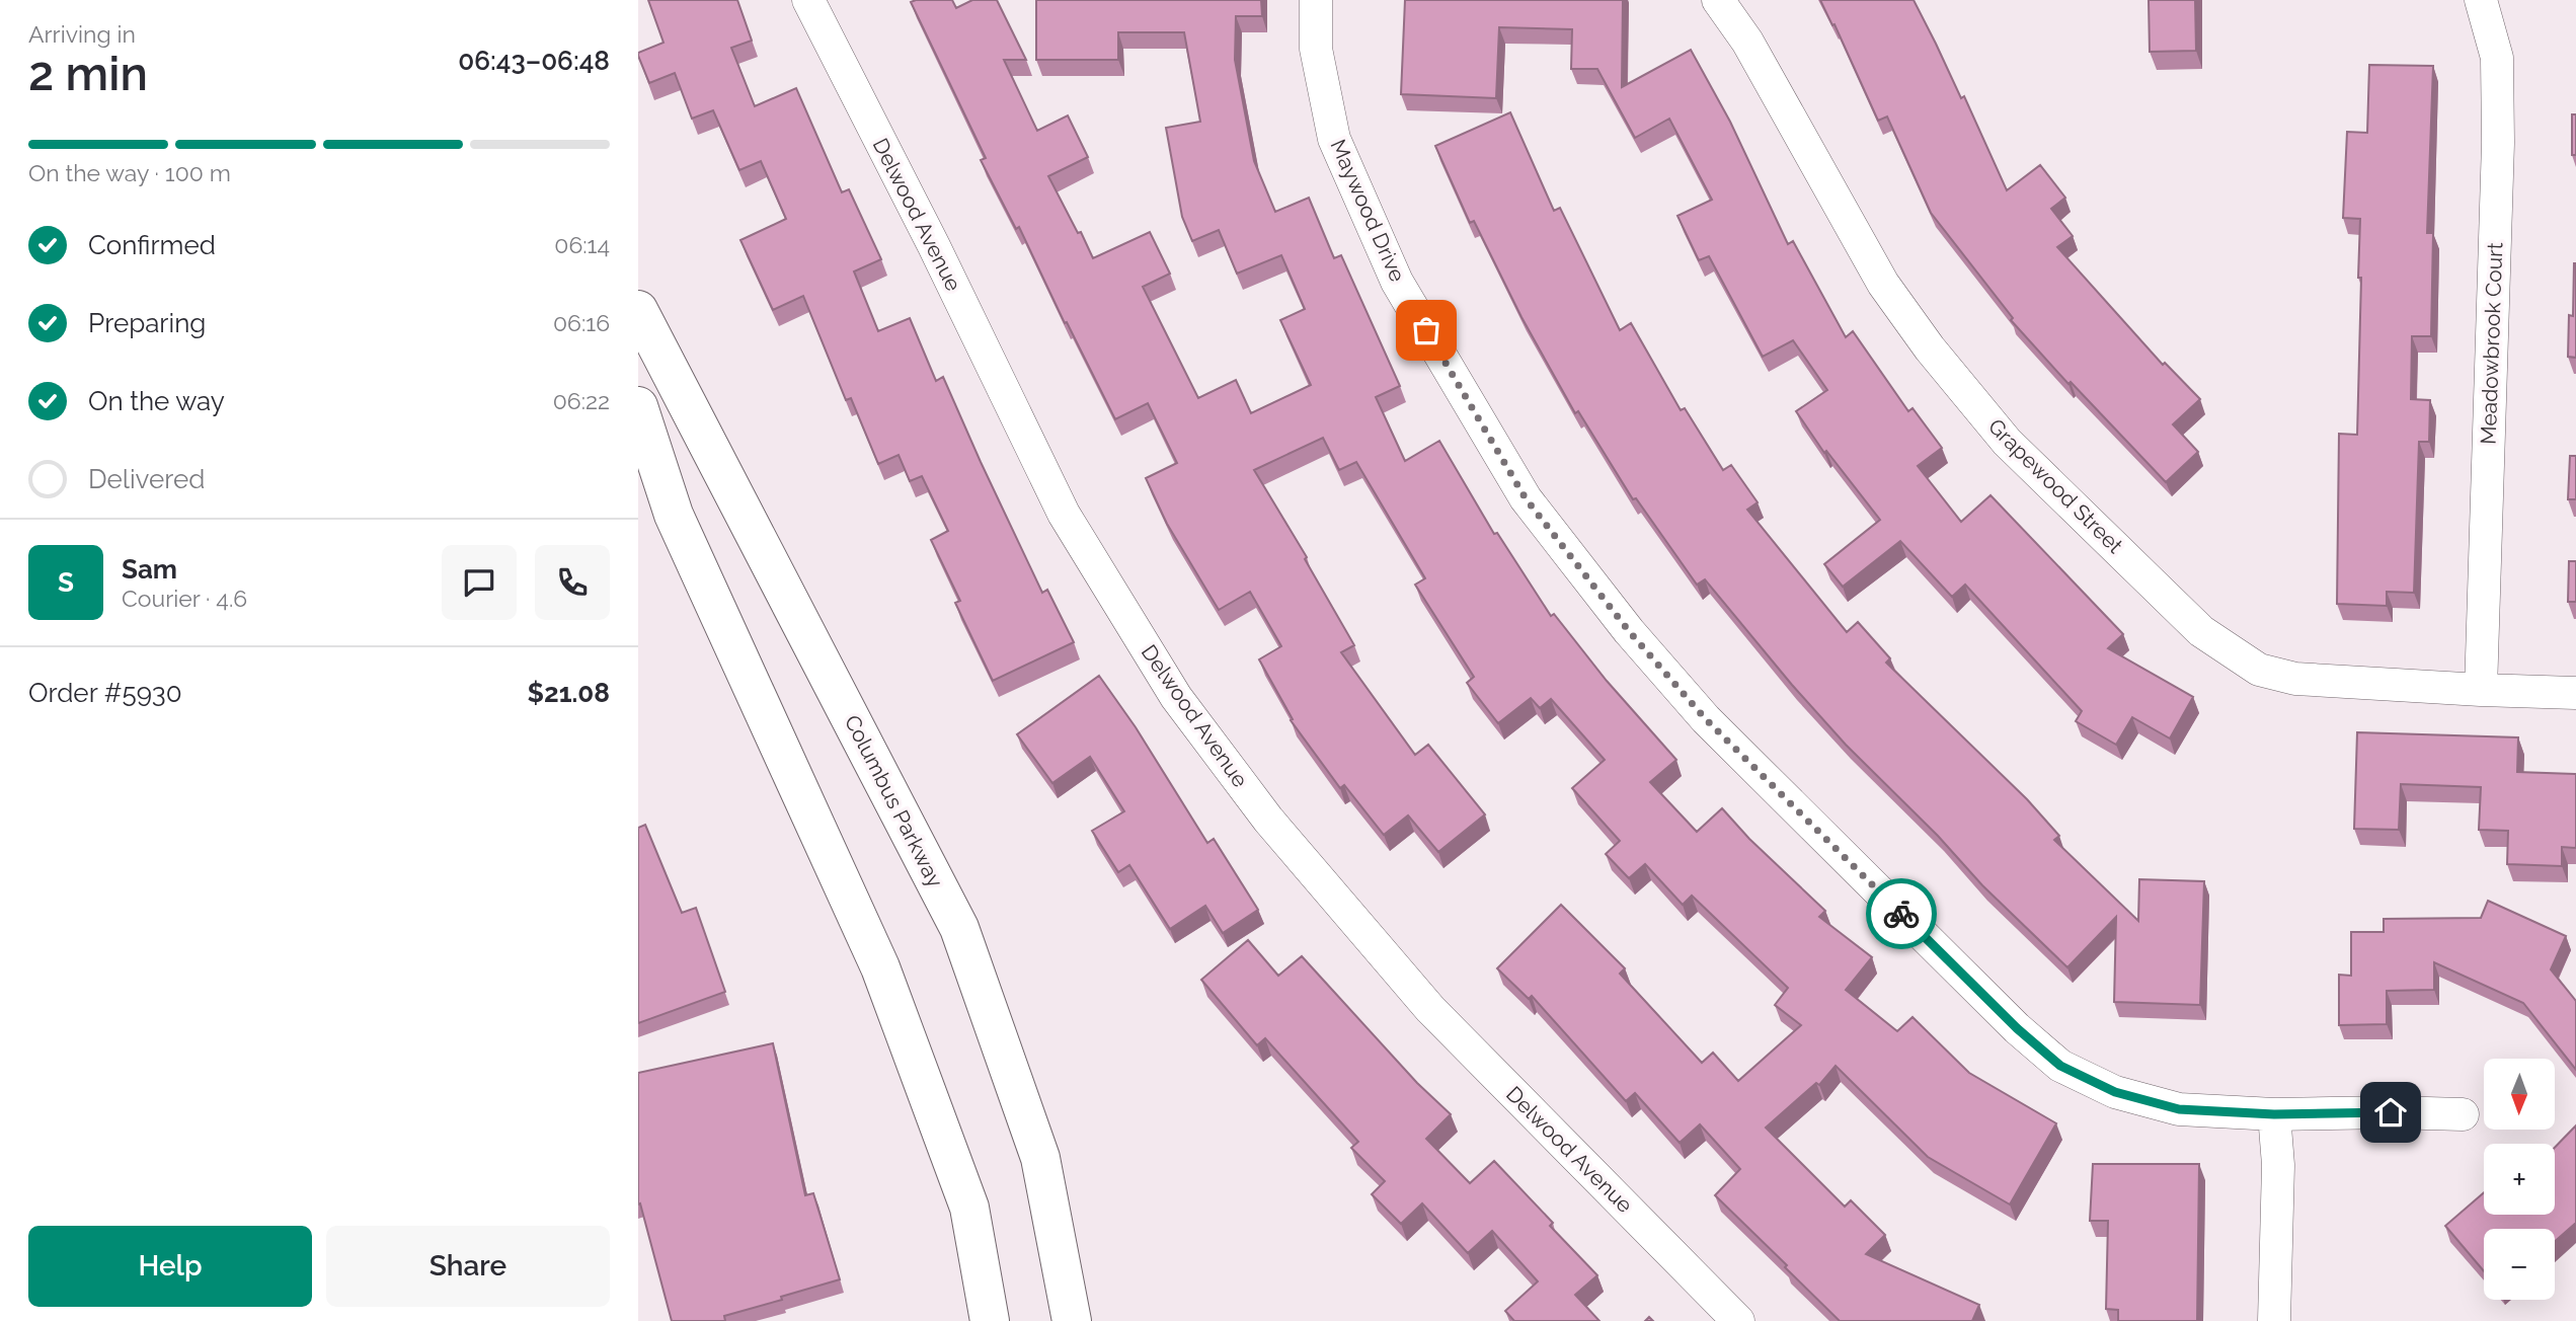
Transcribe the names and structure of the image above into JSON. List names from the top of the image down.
{
  "streets": {
    "main road": ["Columbus Parkway"],
    "street": [
      "Maywood Drive",
      "Delwood Avenue",
      "Meadowbrook Court",
      "Grapewood Street"
    ]
  },
  "crossings": [
    ["Meadowbrook Court", "Grapewood Street"]
  ],
  "north": "bottom",
  "page": {
    "heading": ["2 min", "Arriving in", "06:43–06:48"],
    "panel": [
      "Sam",
      "Courier · 4.6",
      "Order #5930",
      "$21.08"
    ],
    "bar": "On the way · 100 m",
    "list": [
      ["Confirmed", "06:14"],
      ["Preparing", "06:16"],
      ["On the way", "06:22"],
      "Delivered"
    ],
    "round": "S",
    "map_buttons": ["+", "−"],
    "buttons": ["Help", "Share"]
  }
}
